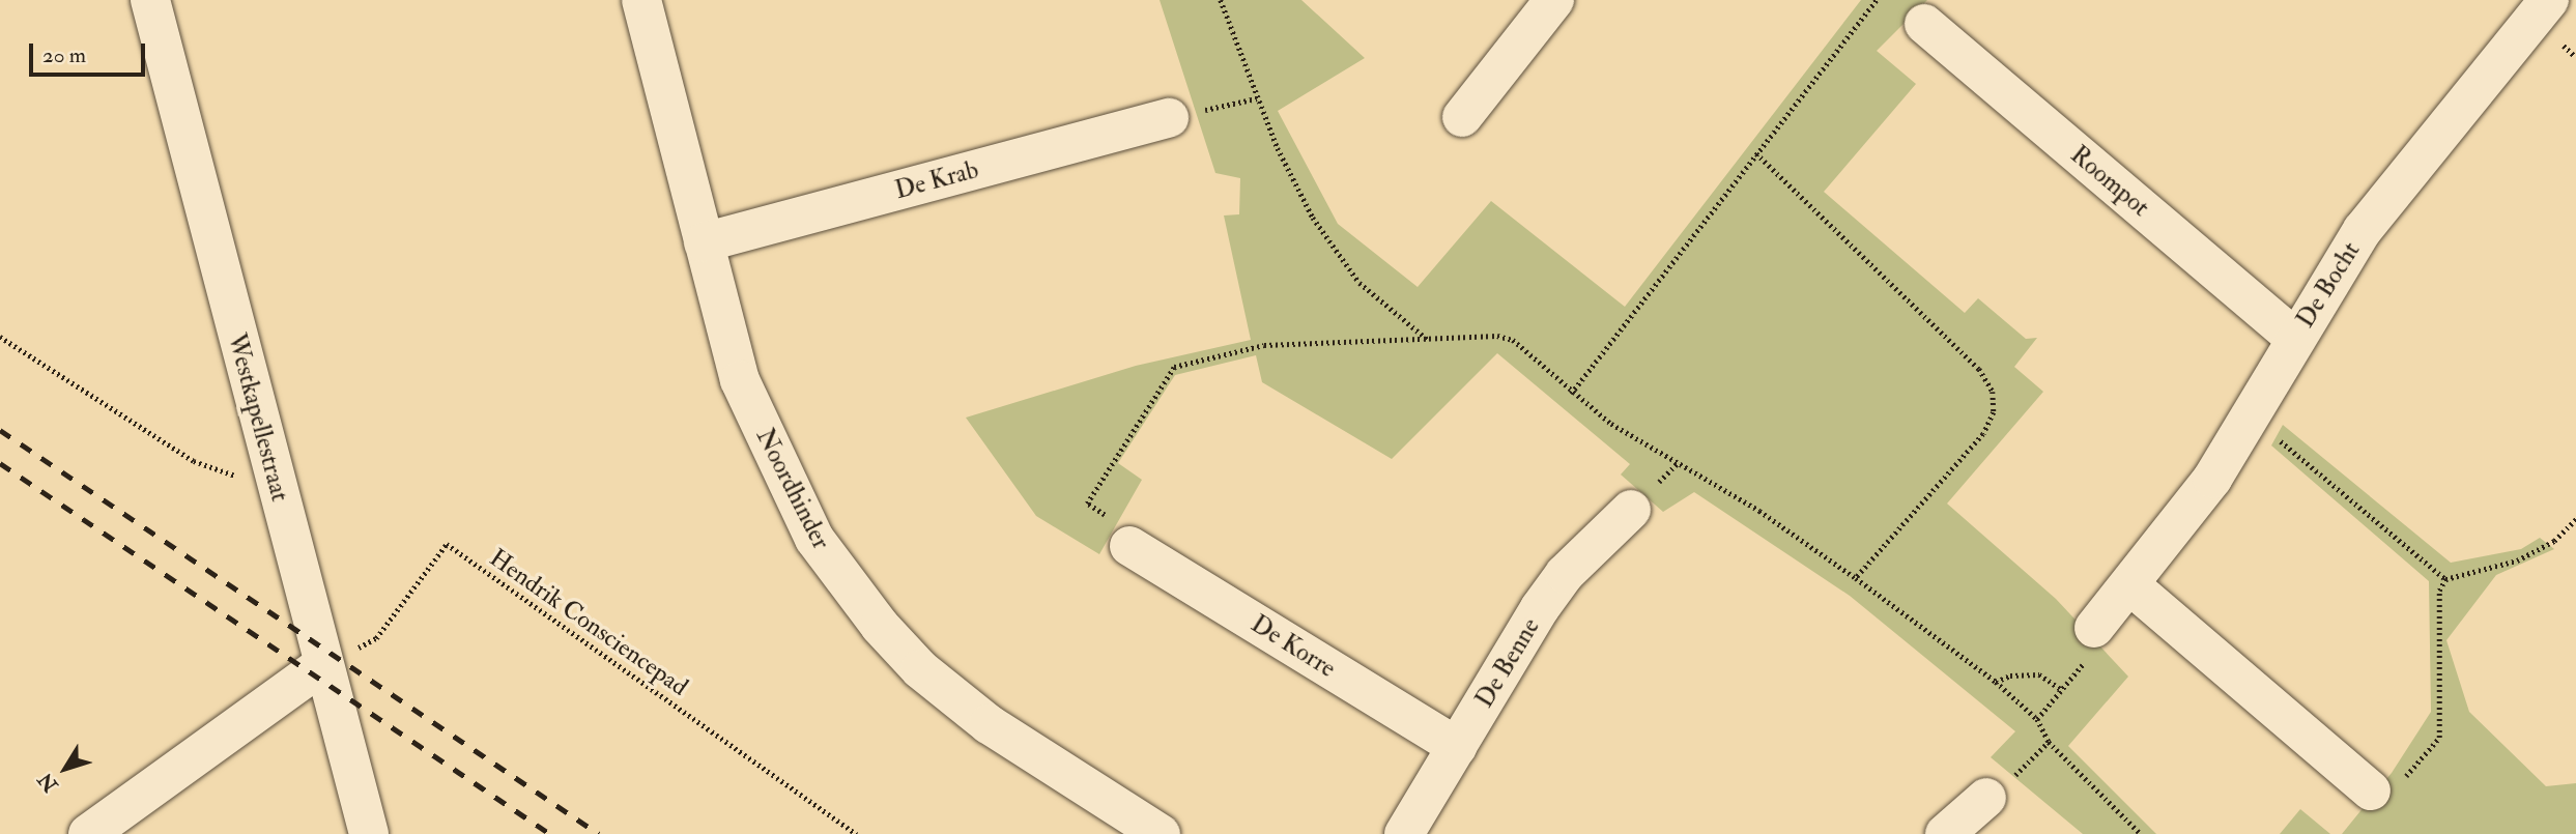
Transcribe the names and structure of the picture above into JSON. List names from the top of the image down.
{
  "streets": {
    "street": [
      "De Krab",
      "Roompot",
      "De Bocht",
      "Westkapellestraat",
      "Noordhinder",
      "De Korre",
      "De Benne"
    ],
    "path": ["Hendrik Consciencepad"]
  },
  "crossings": [
    ["De Krab", "Noordhinder"],
    ["Roompot", "De Bocht"],
    ["Westkapellestraat", "Hendrik Consciencepad"],
    ["De Korre", "De Benne"]
  ],
  "scale_bar": "20 m",
  "north": "bottom left"
}
